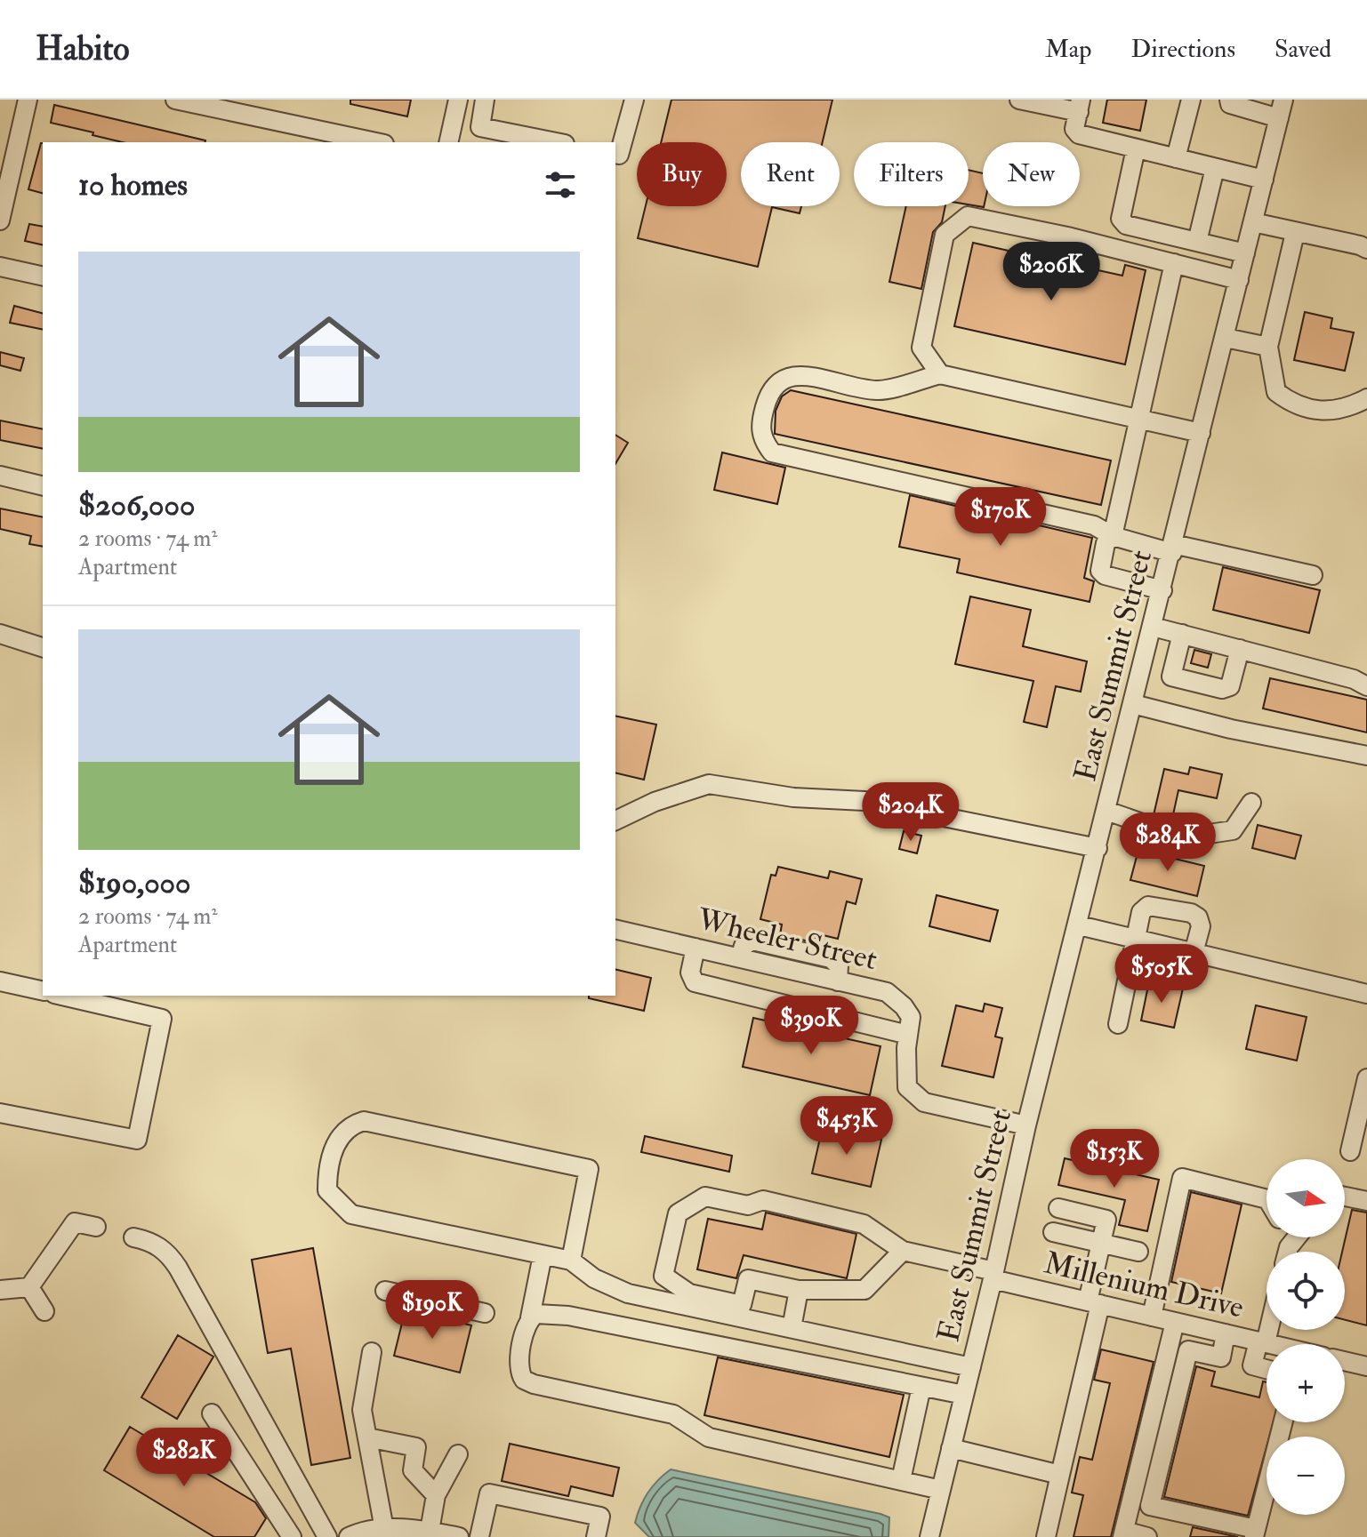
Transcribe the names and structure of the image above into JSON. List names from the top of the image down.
{
  "streets": {
    "street": ["East Summit Street", "Wheeler Street", "Millenium Drive"]
  },
  "crossings": [
    ["East Summit Street", "Wheeler Street"],
    ["East Summit Street", "Millenium Drive"]
  ],
  "north": "right",
  "page": {
    "header": "Habito",
    "nav": ["Map", "Directions", "Saved"],
    "chip": [
      "Buy",
      "Rent",
      "Filters",
      "New"
    ],
    "heading": "10 homes",
    "list": [
      {
        "name": "$206,000",
        "note": "2 rooms · 74 m² · Apartment"
      },
      {
        "name": "$190,000",
        "note": "2 rooms · 74 m² · Apartment"
      }
    ],
    "price": [
      "$206K",
      "$170K",
      "$204K",
      "$284K",
      "$505K",
      "$390K",
      "$453K",
      "$153K",
      "$190K",
      "$282K"
    ],
    "map_buttons": ["+", "−"]
  }
}
